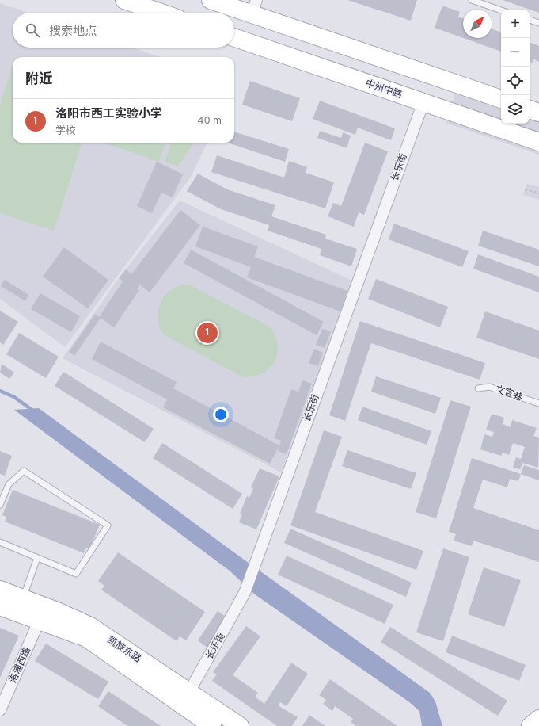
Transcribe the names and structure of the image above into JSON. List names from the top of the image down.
{
  "streets": {
    "main road": ["中州中路", "凯旋东路"],
    "street": ["长乐街", "洛浦西路"],
    "lane": ["文宣巷"]
  },
  "crossings": [
    ["中州中路", "长乐街"],
    ["长乐街", "凯旋东路"],
    ["凯旋东路", "洛浦西路"]
  ],
  "north": "top right",
  "page": {
    "map_buttons": ["+", "−"],
    "search": "搜索地点",
    "heading": "附近",
    "list": [
      {
        "mark": "1",
        "name": "洛阳市西工实验小学",
        "note": "学校",
        "value": "40 m"
      }
    ],
    "pins": "1"
  }
}
